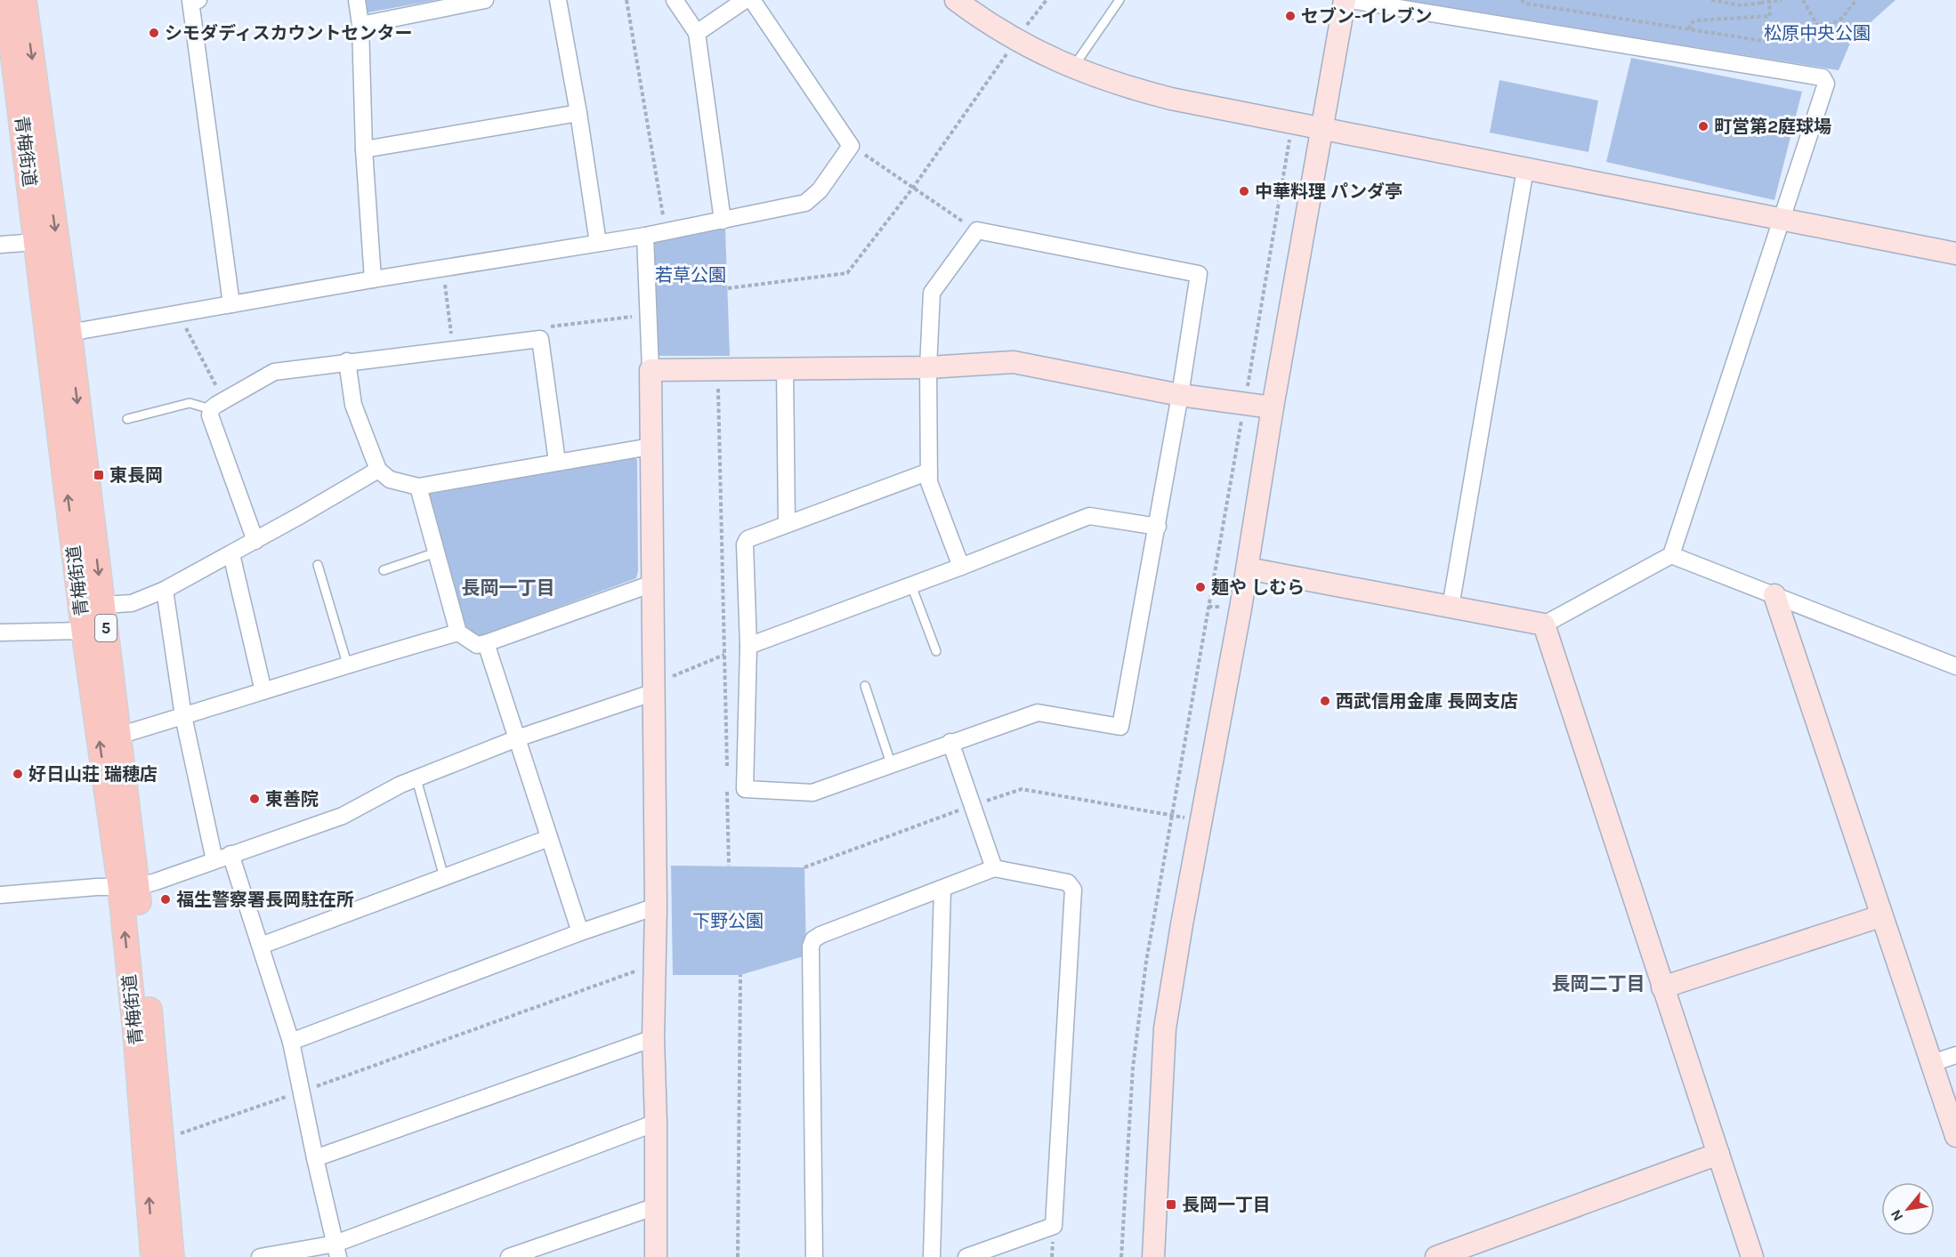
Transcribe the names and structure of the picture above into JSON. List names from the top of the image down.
{
  "streets": {
    "main road": ["青梅街道", "5"]
  },
  "districts": ["長岡一丁目", "長岡二丁目"],
  "parks": ["松原中央公園", "若草公園", "下野公園"],
  "places": {
    "other": [
      "セブン-イレブン",
      "シモダディスカウントセンター",
      "町営第2庭球場",
      "中華料理 パンダ亭",
      "麺や しむら",
      "西武信用金庫 長岡支店",
      "好日山荘 瑞穂店",
      "東善院",
      "福生警察署長岡駐在所"
    ],
    "transit": ["東長岡", "長岡一丁目"]
  },
  "north": "bottom left"
}
